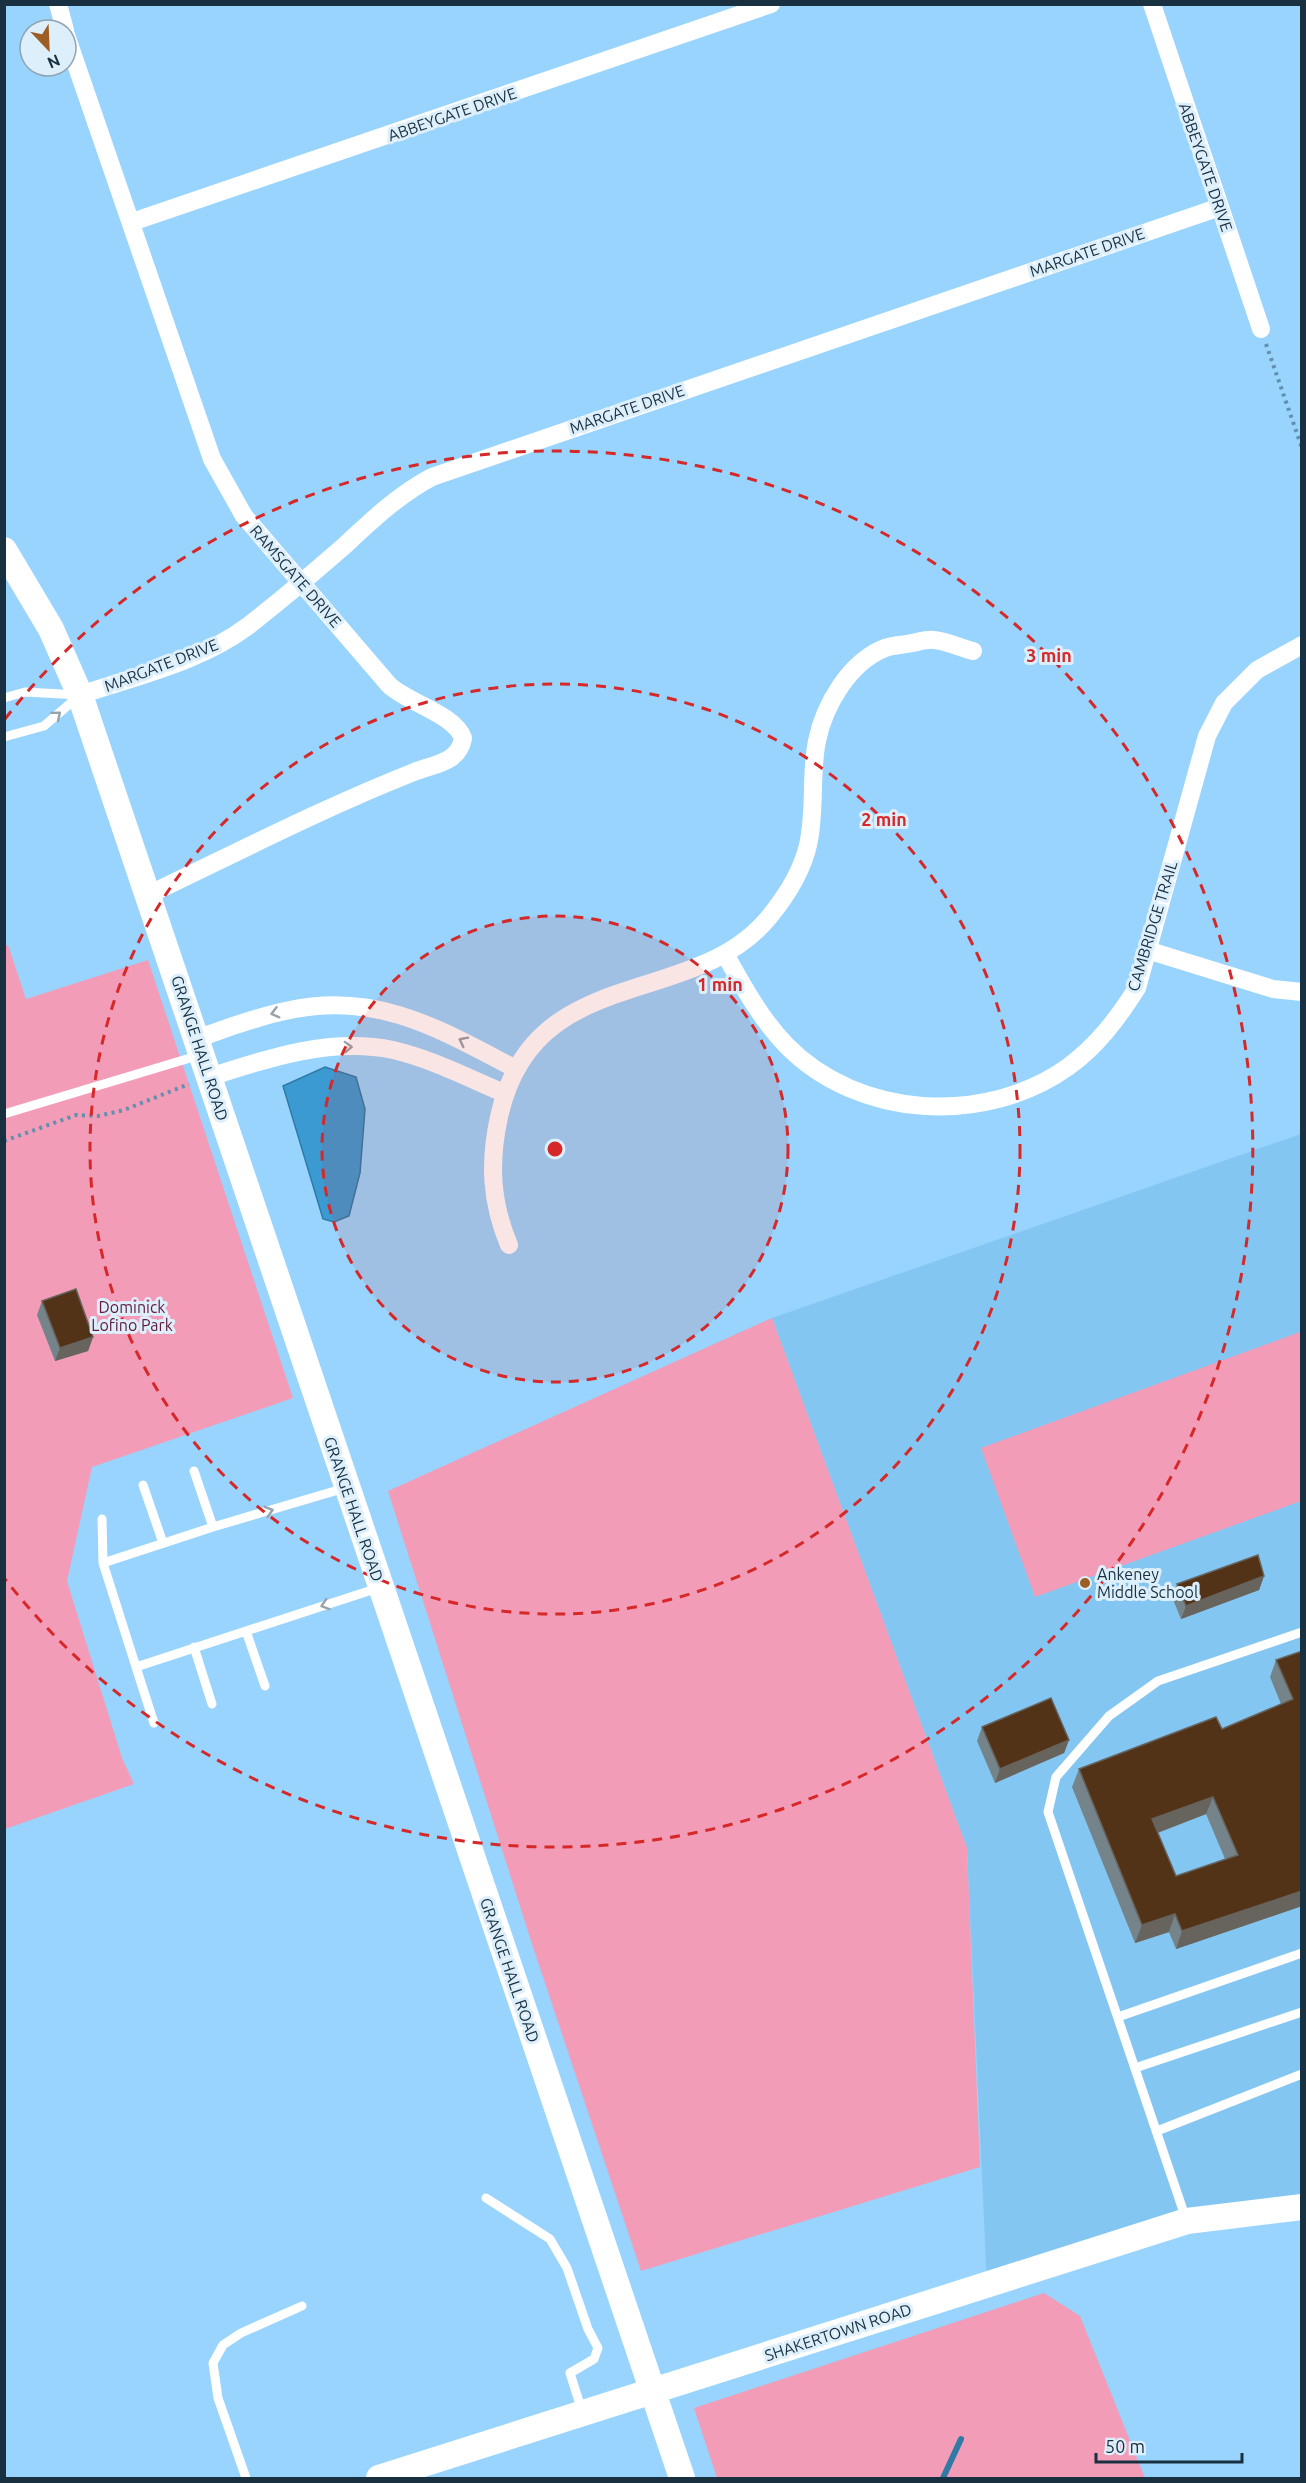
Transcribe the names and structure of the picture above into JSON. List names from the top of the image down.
{
  "streets": {
    "street": [
      "ABBEYGATE DRIVE",
      "MARGATE DRIVE",
      "RAMSGATE DRIVE",
      "CAMBRIDGE TRAIL",
      "GRANGE HALL ROAD",
      "SHAKERTOWN ROAD"
    ]
  },
  "crossings": [
    ["ABBEYGATE DRIVE", "MARGATE DRIVE"],
    ["ABBEYGATE DRIVE", "RAMSGATE DRIVE"],
    ["MARGATE DRIVE", "RAMSGATE DRIVE"],
    ["MARGATE DRIVE", "GRANGE HALL ROAD"],
    ["RAMSGATE DRIVE", "GRANGE HALL ROAD"],
    ["GRANGE HALL ROAD", "SHAKERTOWN ROAD"]
  ],
  "parks": ["Dominick Lofino Park"],
  "places": ["Ankeney Middle School"],
  "scale_bar": "50 m",
  "north": "bottom right",
  "rings": ["3 min", "2 min", "1 min"]
}
